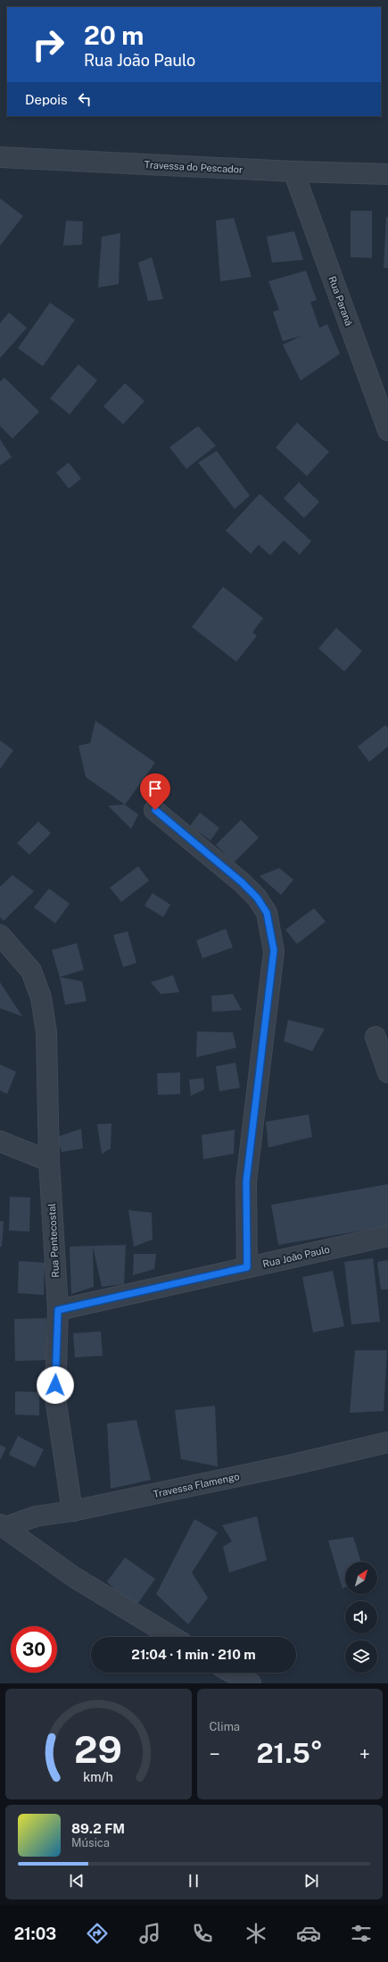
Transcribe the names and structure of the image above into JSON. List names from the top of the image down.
{
  "streets": {
    "street": [
      "Travessa do Pescador",
      "Rua Paraná",
      "Rua Pentecostal",
      "Rua João Paulo",
      "Travessa Flamengo"
    ]
  },
  "crossings": [
    ["Travessa do Pescador", "Rua Paraná"],
    ["Rua Pentecostal", "Rua João Paulo"],
    ["Rua Pentecostal", "Travessa Flamengo"]
  ],
  "north": "top right",
  "page": {
    "turn": ["20 m", "Rua João Paulo"],
    "then": "Depois",
    "limit": "30",
    "trip": "21:04 · 1 min · 210 m",
    "tile": "Clima",
    "heat": ["−", "21.5°", "+"],
    "song": ["89.2 FM", "Música"],
    "tabs": "21:03",
    "gauge": ["29", "km/h"]
  }
}
